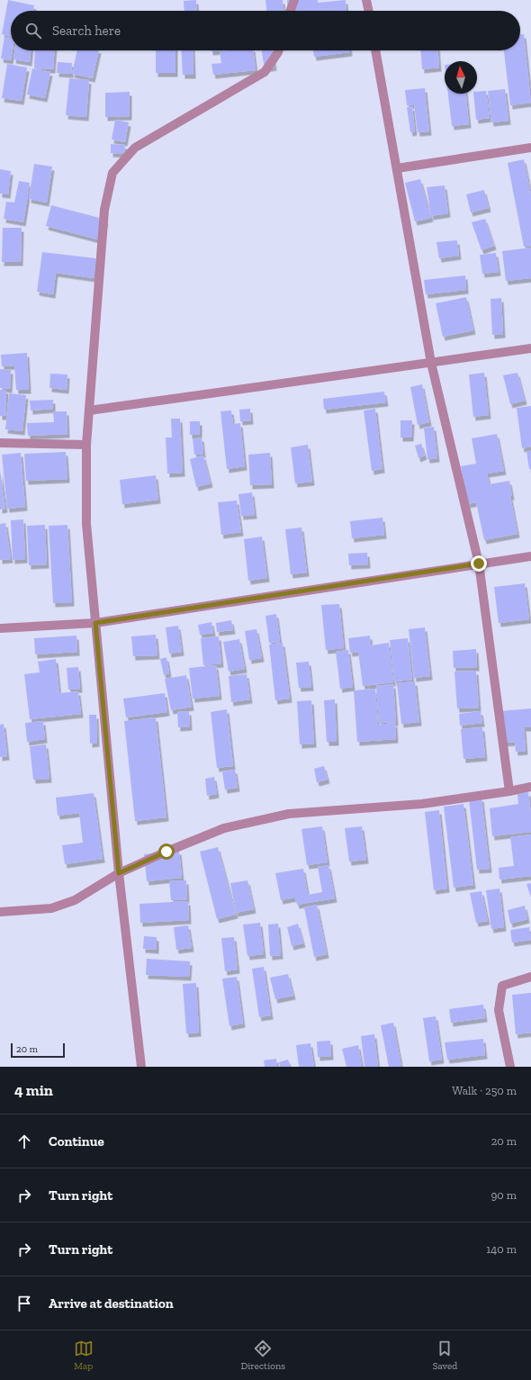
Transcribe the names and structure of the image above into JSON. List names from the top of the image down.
{
  "scale_bar": "20 m",
  "north": "top",
  "page": {
    "search": "Search here",
    "scale": "20 m",
    "heading": ["4 min", "Walk · 250 m"],
    "list": [
      ["Continue", "20 m"],
      ["Turn right", "90 m"],
      ["Turn right", "140 m"],
      "Arrive at destination"
    ],
    "nav": ["Map", "Directions", "Saved"]
  }
}
